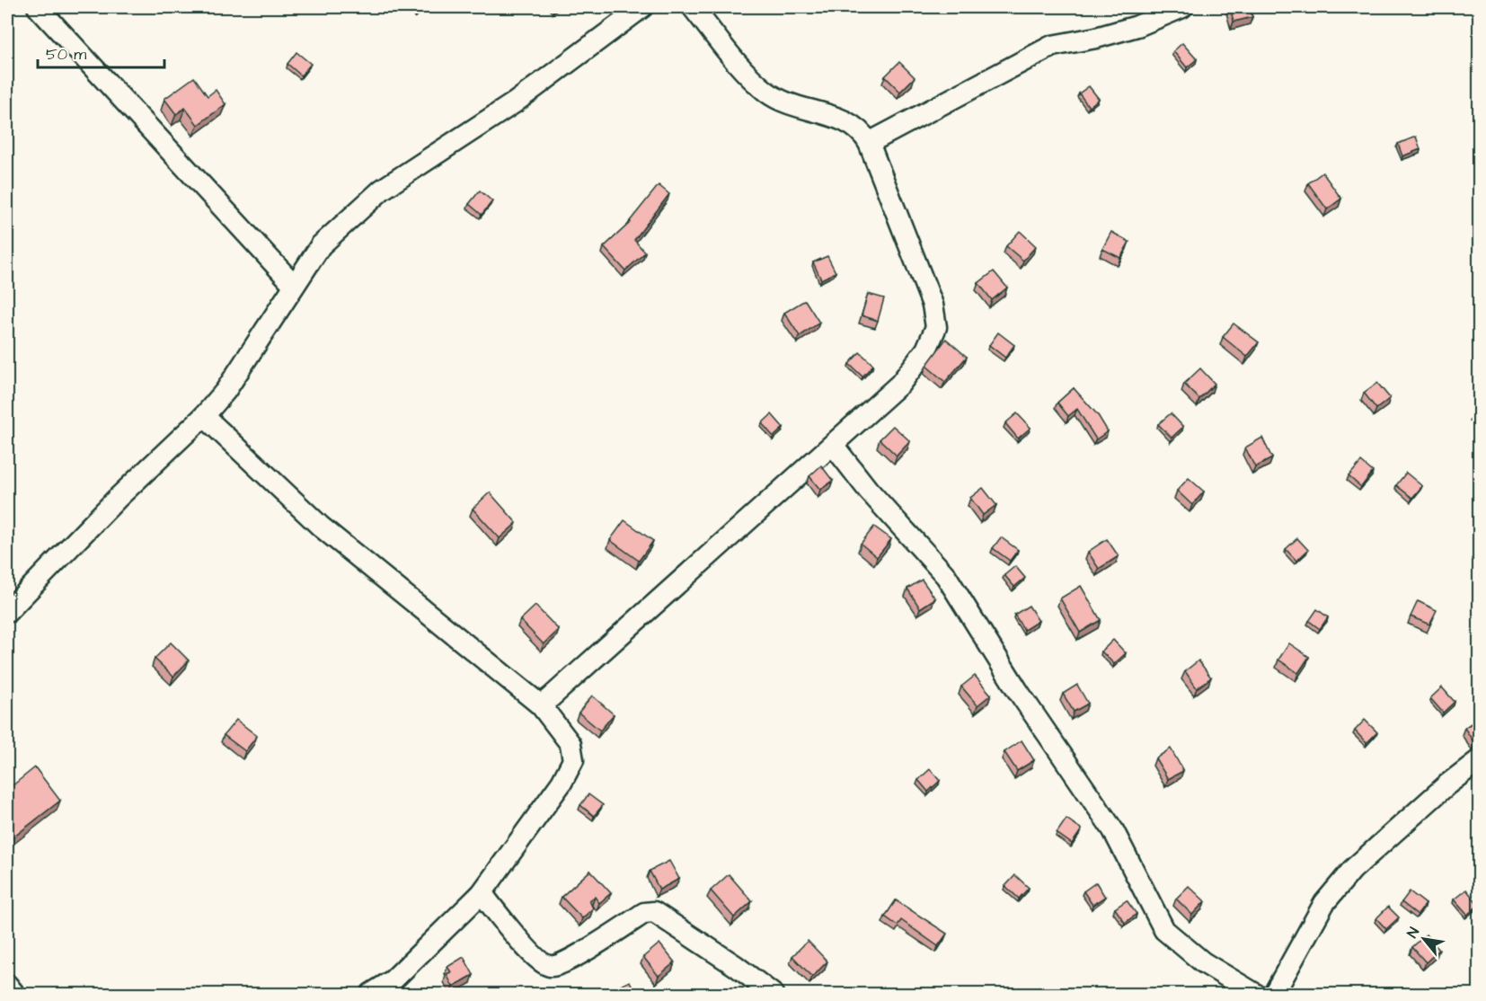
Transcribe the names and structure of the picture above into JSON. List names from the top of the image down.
{
  "scale_bar": "50 m",
  "north": "top left"
}
